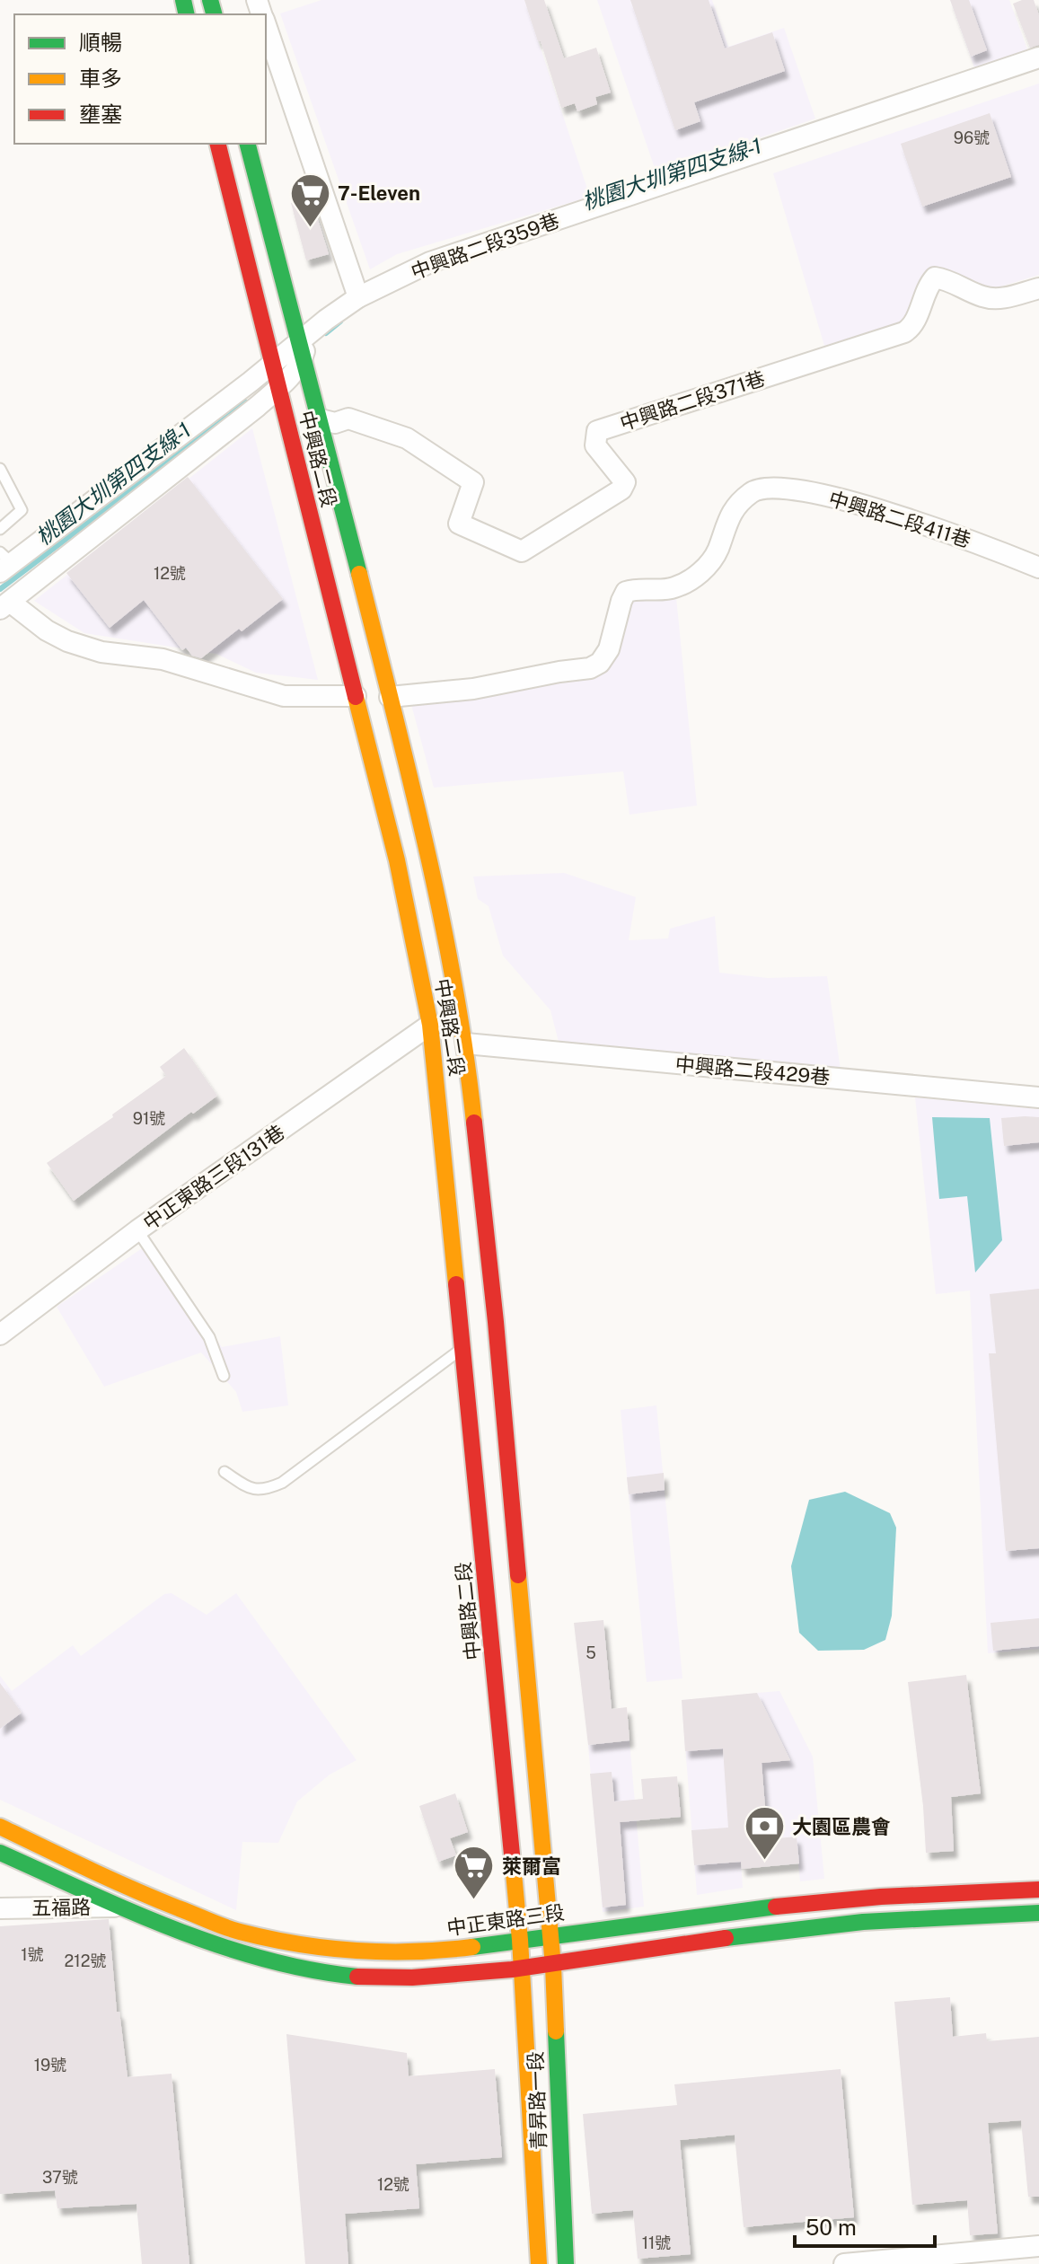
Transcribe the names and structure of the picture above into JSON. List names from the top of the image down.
{
  "streets": {
    "street": [
      "中興路二段359巷",
      "中興路二段371巷",
      "中興路二段",
      "中興路二段411巷",
      "中興路二段429巷",
      "中正東路三段131巷",
      "五福路",
      "中正東路三段",
      "青昇路一段"
    ]
  },
  "crossings": [
    ["中興路二段359巷", "中興路二段"],
    ["中興路二段371巷", "中興路二段"],
    ["中興路二段", "中興路二段411巷"],
    ["中興路二段", "中興路二段429巷"],
    ["中興路二段", "中正東路三段131巷"],
    ["中興路二段", "中正東路三段"],
    ["中興路二段", "青昇路一段"],
    ["中正東路三段", "青昇路一段"]
  ],
  "water": ["桃園大圳第四支線-1"],
  "places": {
    "supermarket": ["7-Eleven", "萊爾富"],
    "bank": ["大園區農會"]
  },
  "house_numbers": [
    "96號",
    "12號",
    "91號",
    "5",
    "1號",
    "212號",
    "19號",
    "37號",
    "12號",
    "11號"
  ],
  "legend": ["順暢", "車多", "壅塞"],
  "scale_bar": "50 m"
}
